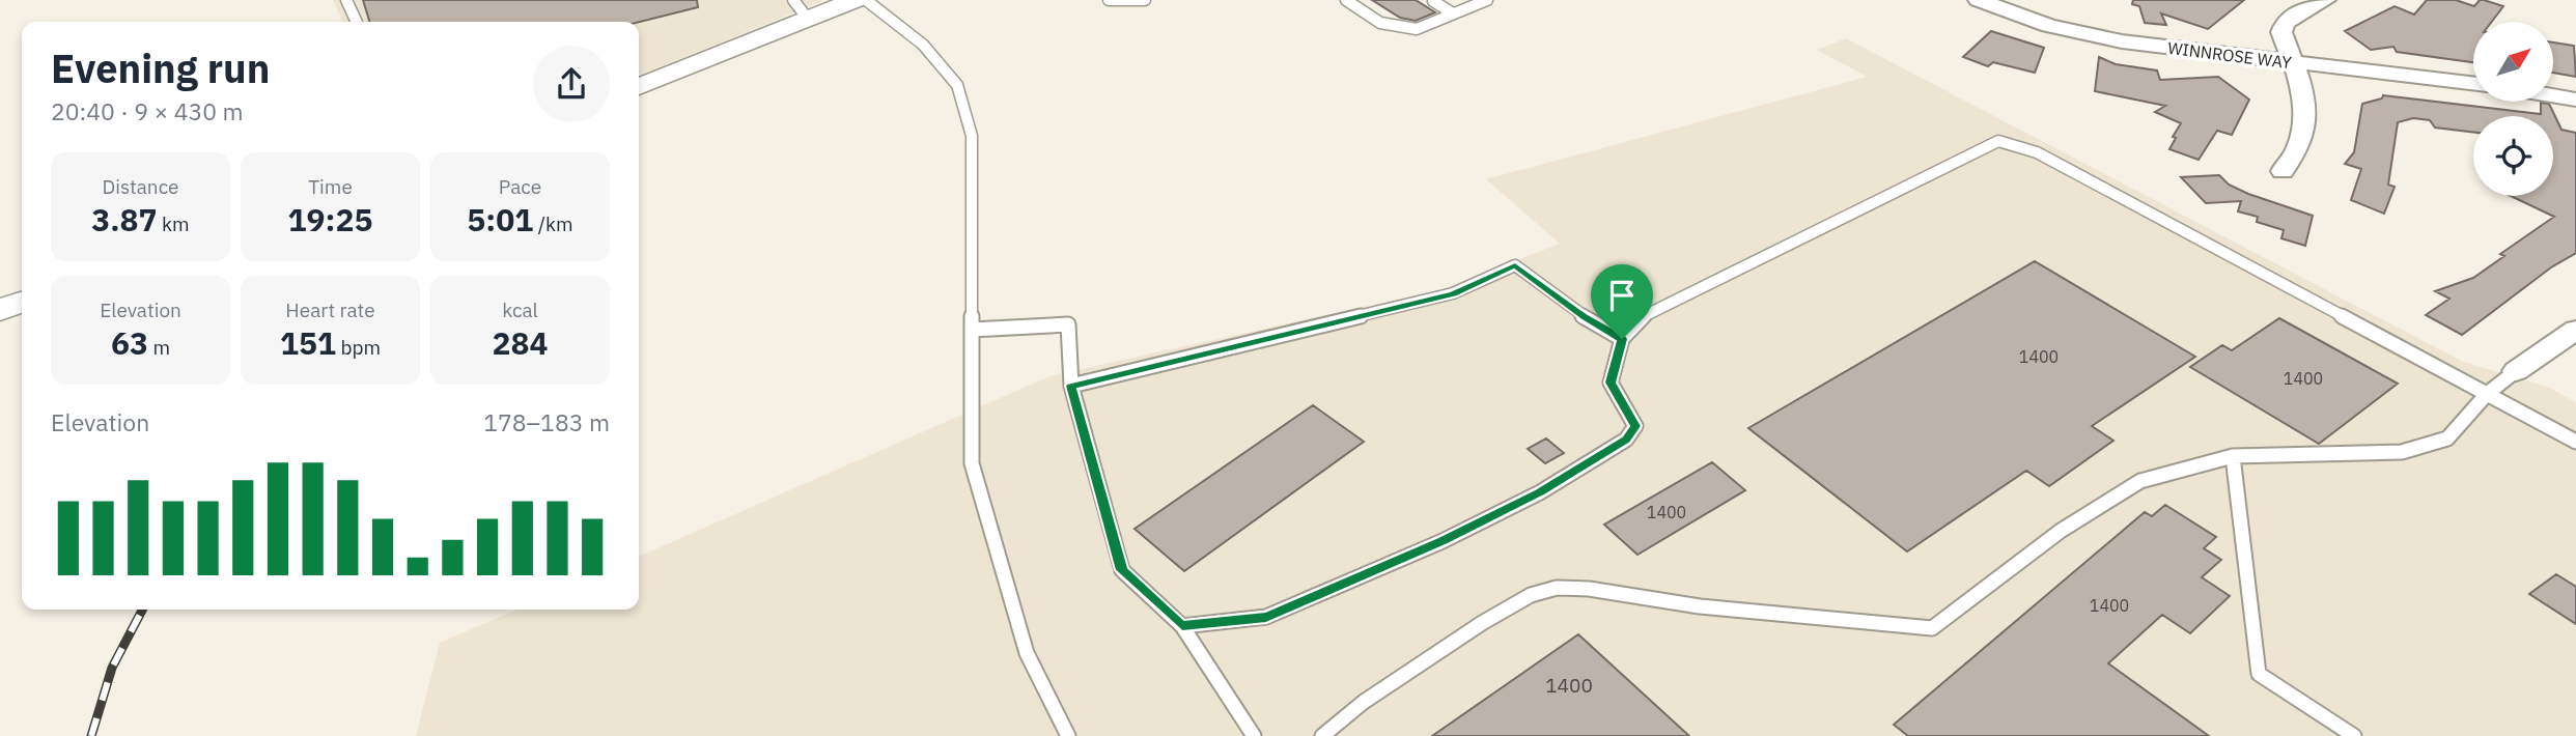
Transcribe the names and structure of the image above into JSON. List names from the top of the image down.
{
  "streets": {
    "street": ["WINNROSE WAY"]
  },
  "house_numbers": [
    "1400",
    "1400",
    "1400",
    "1400",
    "1400"
  ],
  "north": "top right",
  "page": {
    "heading": ["Evening run", "20:40 · 9 × 430 m"],
    "stats": [
      ["Distance", "3.87 km"],
      ["Time", "19:25"],
      ["Pace", "5:01 /km"],
      ["Elevation", "63 m"],
      ["Heart rate", "151 bpm"],
      ["kcal", "284"]
    ],
    "chart": ["Elevation", "178–183 m"]
  }
}
